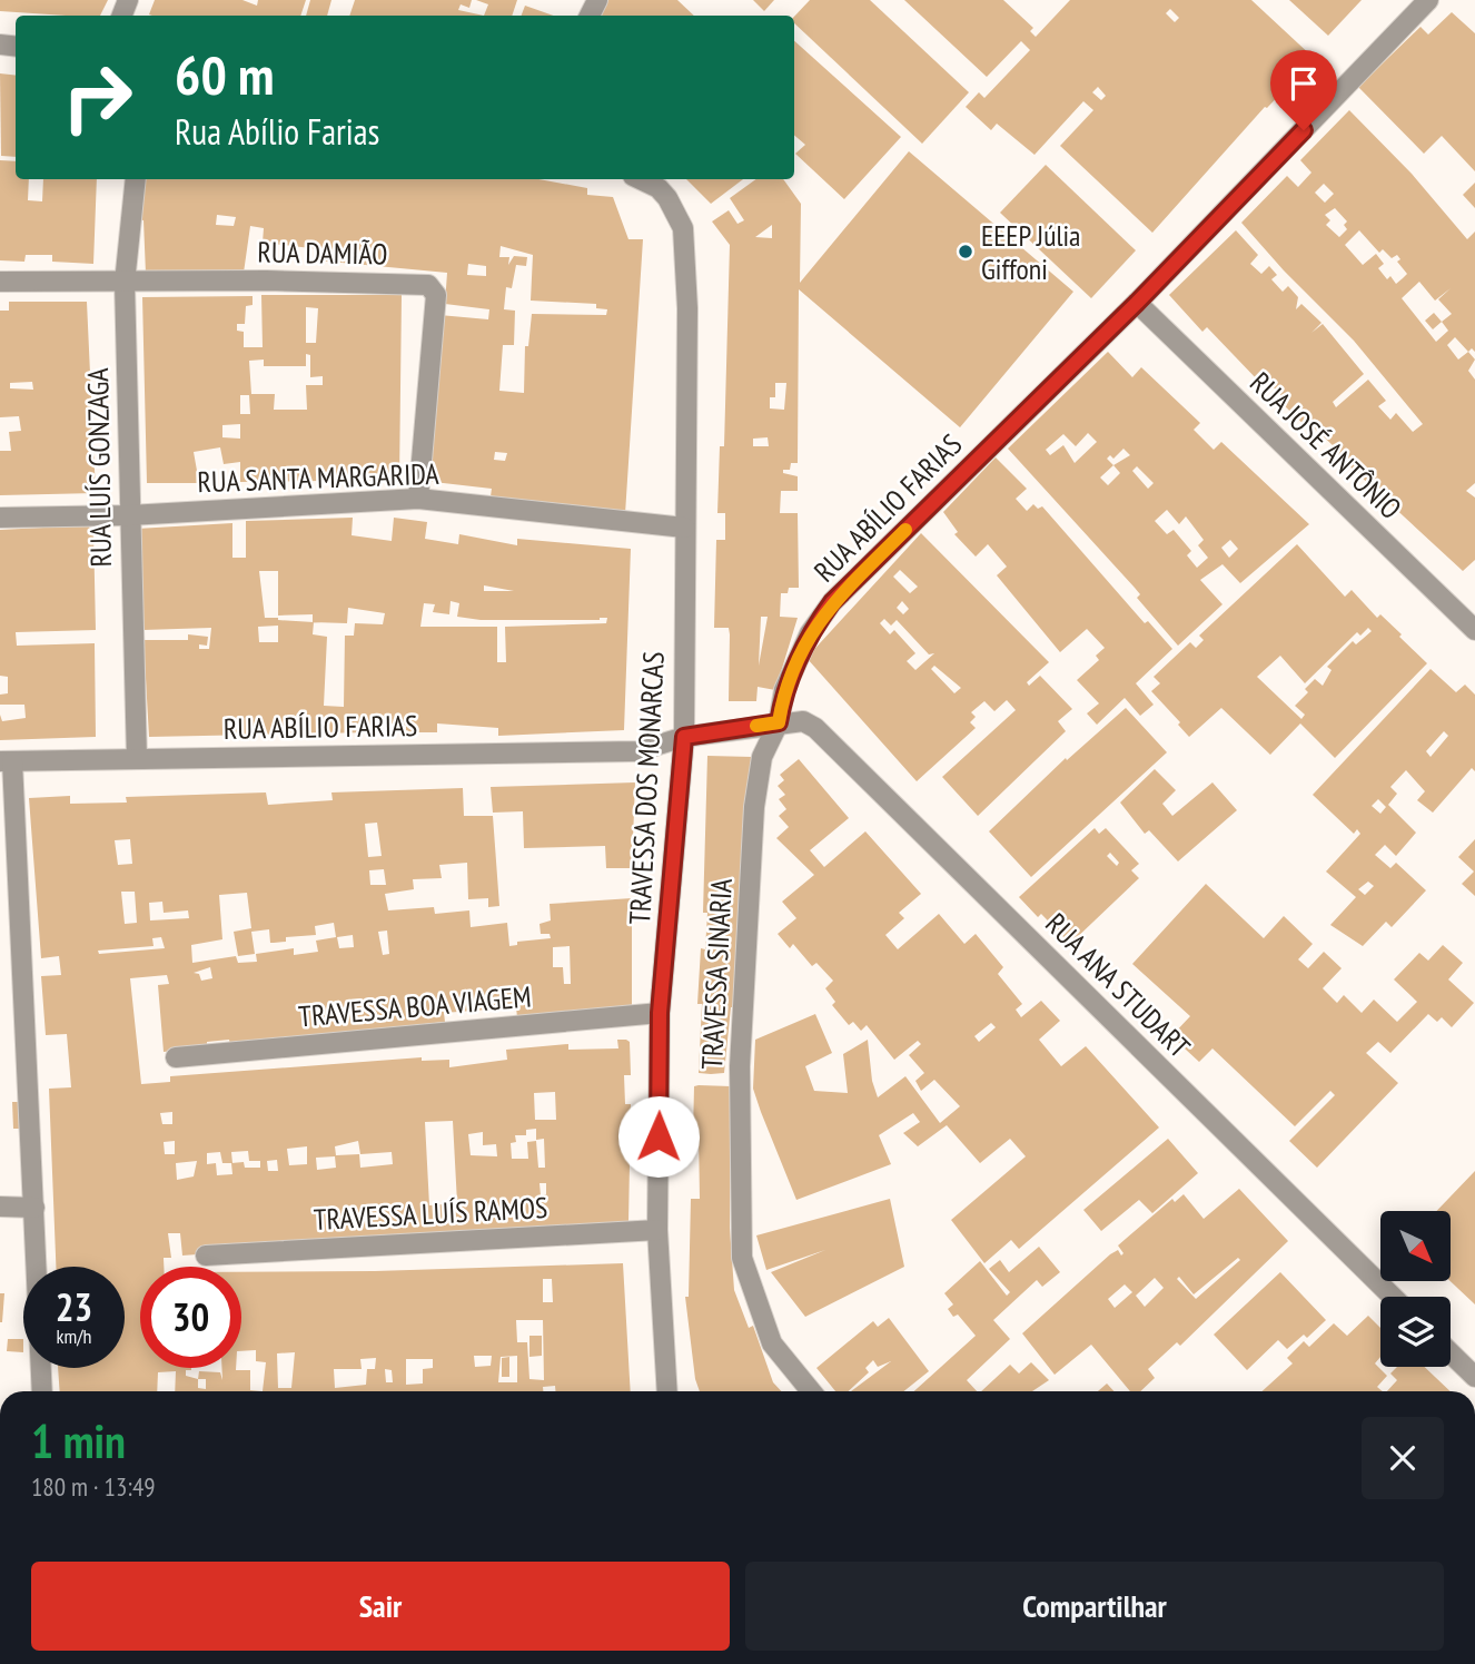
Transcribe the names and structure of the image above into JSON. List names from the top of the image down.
{
  "streets": {
    "street": [
      "RUA DAMIÃO",
      "RUA JOSÉ ANTÔNIO",
      "RUA LUÍS GONZAGA",
      "RUA SANTA MARGARIDA",
      "RUA ABÍLIO FARIAS",
      "TRAVESSA DOS MONARCAS",
      "TRAVESSA SINARIA",
      "RUA ANA STUDART",
      "TRAVESSA BOA VIAGEM",
      "TRAVESSA LUÍS RAMOS"
    ]
  },
  "crossings": [
    ["RUA DAMIÃO", "RUA LUÍS GONZAGA"],
    ["RUA DAMIÃO", "RUA SANTA MARGARIDA"],
    ["RUA JOSÉ ANTÔNIO", "RUA ABÍLIO FARIAS"],
    ["RUA LUÍS GONZAGA", "RUA SANTA MARGARIDA"],
    ["RUA LUÍS GONZAGA", "RUA ABÍLIO FARIAS"],
    ["RUA SANTA MARGARIDA", "TRAVESSA DOS MONARCAS"],
    ["RUA ABÍLIO FARIAS", "TRAVESSA DOS MONARCAS"],
    ["RUA ABÍLIO FARIAS", "TRAVESSA SINARIA"],
    ["RUA ABÍLIO FARIAS", "RUA ANA STUDART"],
    ["TRAVESSA DOS MONARCAS", "TRAVESSA BOA VIAGEM"],
    ["TRAVESSA DOS MONARCAS", "TRAVESSA LUÍS RAMOS"],
    ["TRAVESSA SINARIA", "RUA ANA STUDART"]
  ],
  "places": ["EEEP Júlia Giffoni"],
  "north": "bottom right",
  "page": {
    "turn": ["60 m", "Rua Abílio Farias"],
    "speed": "23 km/h",
    "limit": "30",
    "heading": ["1 min", "180 m · 13:49"],
    "buttons": ["Sair", "Compartilhar"]
  }
}
